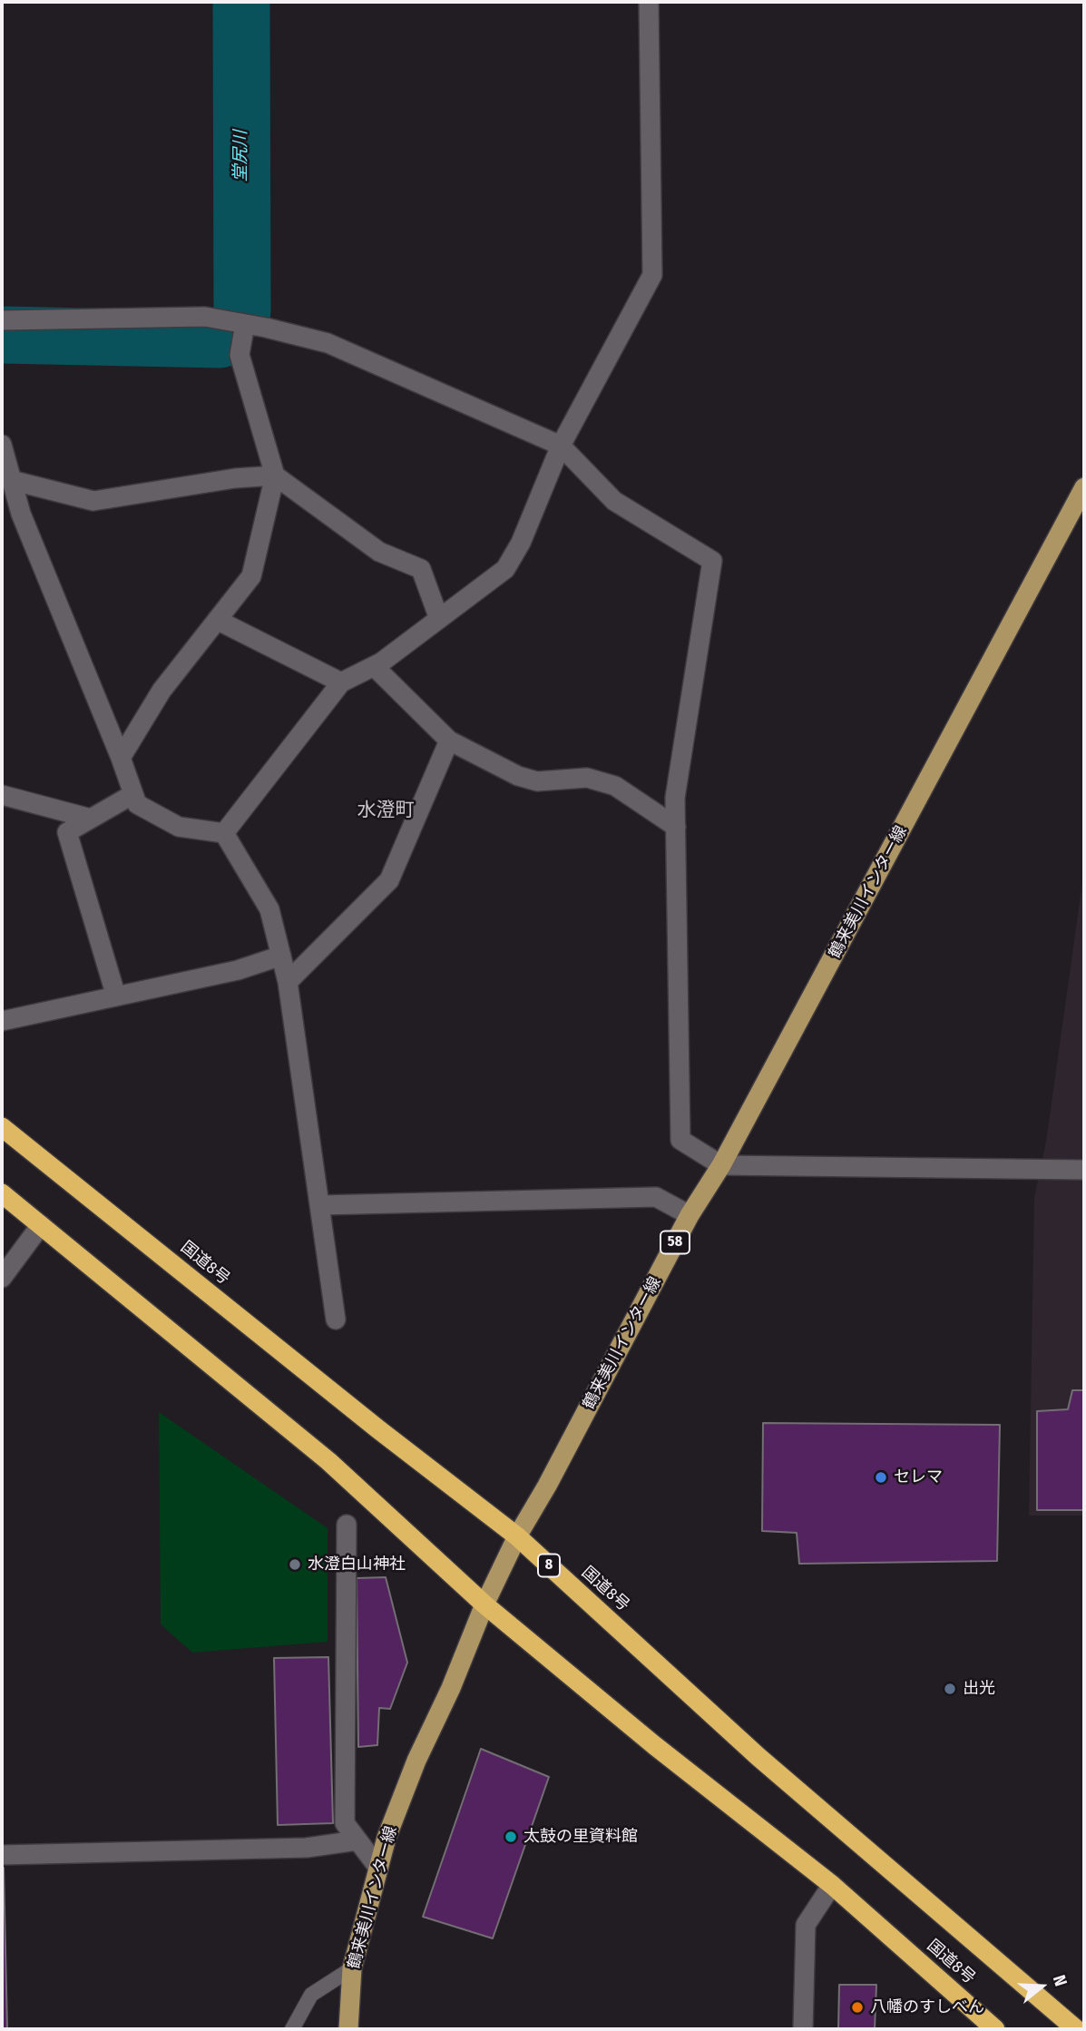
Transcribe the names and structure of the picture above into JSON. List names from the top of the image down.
{
  "streets": {
    "highway": ["国道8号", "8"],
    "main road": ["鶴来美川インター線", "58"]
  },
  "crossings": [
    ["鶴来美川インター線", "国道8号"]
  ],
  "districts": ["水澄町"],
  "water": ["堂尻川"],
  "places": [
    "セレマ",
    "水澄白山神社",
    "出光",
    "太鼓の里資料館",
    "八幡のすしべん"
  ],
  "north": "right"
}
